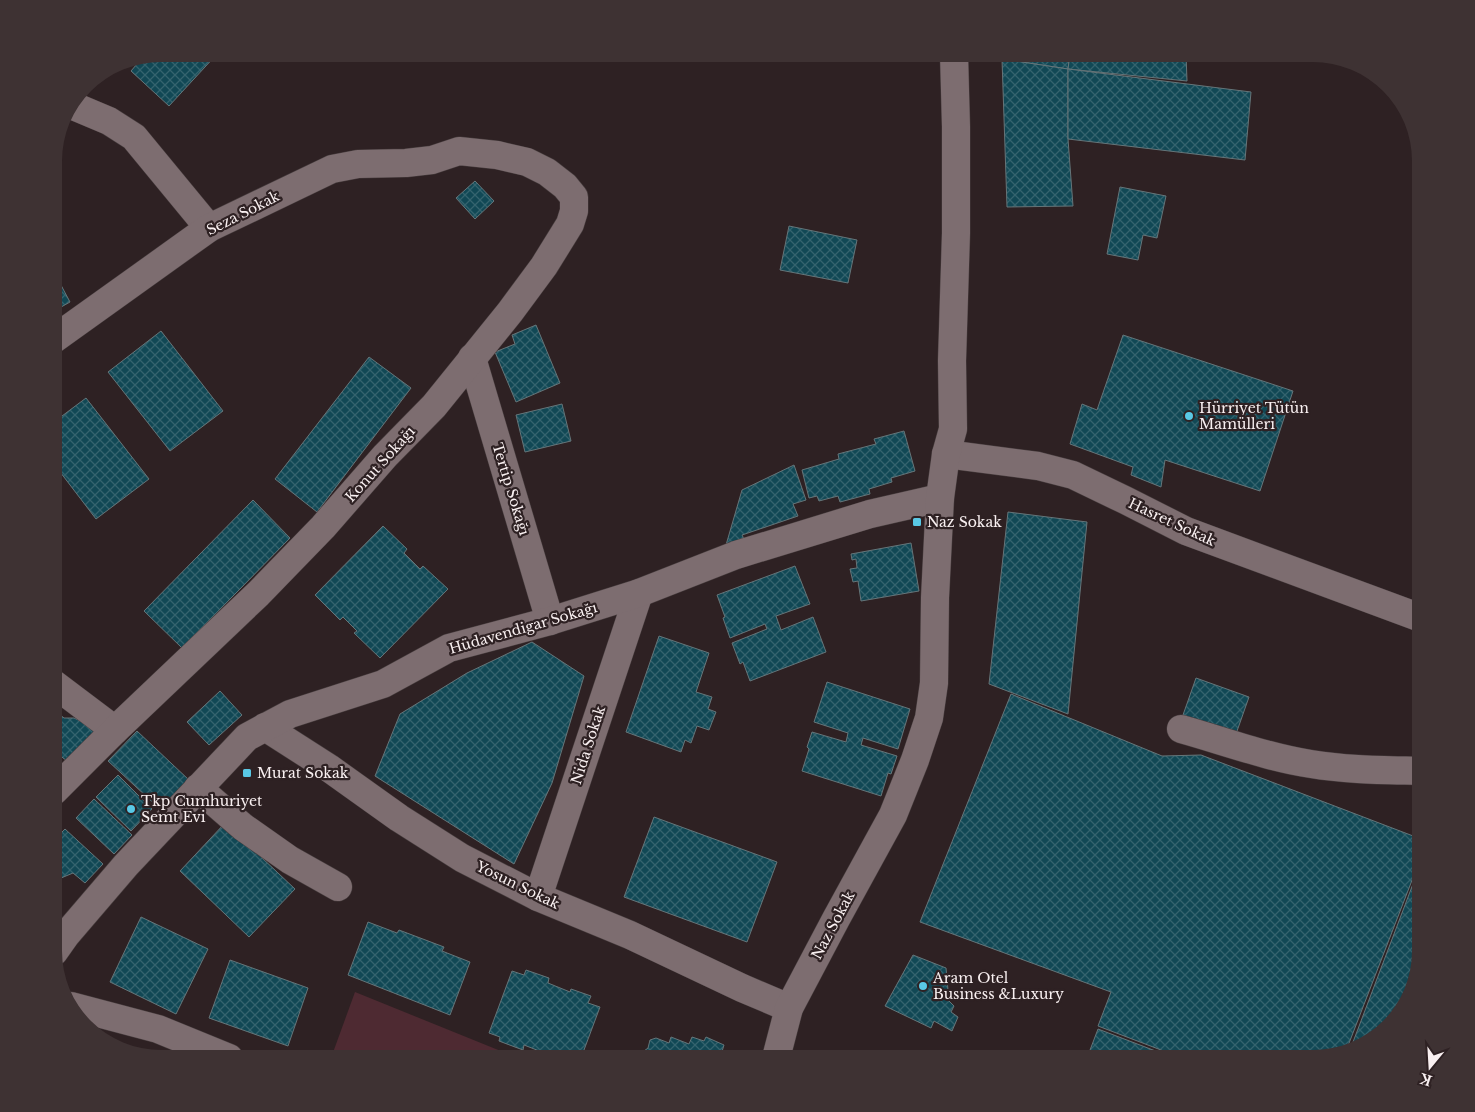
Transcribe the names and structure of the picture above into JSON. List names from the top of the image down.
{
  "streets": {
    "street": [
      "Seza Sokak",
      "Konut Sokağı",
      "Tertip Sokağı",
      "Hasret Sokak",
      "Hüdavendigar Sokağı",
      "Nida Sokak",
      "Yosun Sokak",
      "Naz Sokak"
    ]
  },
  "crossings": [
    ["Seza Sokak", "Konut Sokağı"],
    ["Konut Sokağı", "Tertip Sokağı"],
    ["Tertip Sokağı", "Hüdavendigar Sokağı"],
    ["Hasret Sokak", "Naz Sokak"],
    ["Hüdavendigar Sokağı", "Nida Sokak"],
    ["Hüdavendigar Sokağı", "Yosun Sokak"],
    ["Hüdavendigar Sokağı", "Naz Sokak"],
    ["Nida Sokak", "Yosun Sokak"],
    ["Yosun Sokak", "Naz Sokak"]
  ],
  "places": {
    "other": ["Hürriyet Tütün Mamülleri", "Tkp Cumhuriyet Semt Evi", "Aram Otel Business &Luxury"],
    "transit": ["Naz Sokak", "Murat Sokak"]
  },
  "north": "bottom"
}
